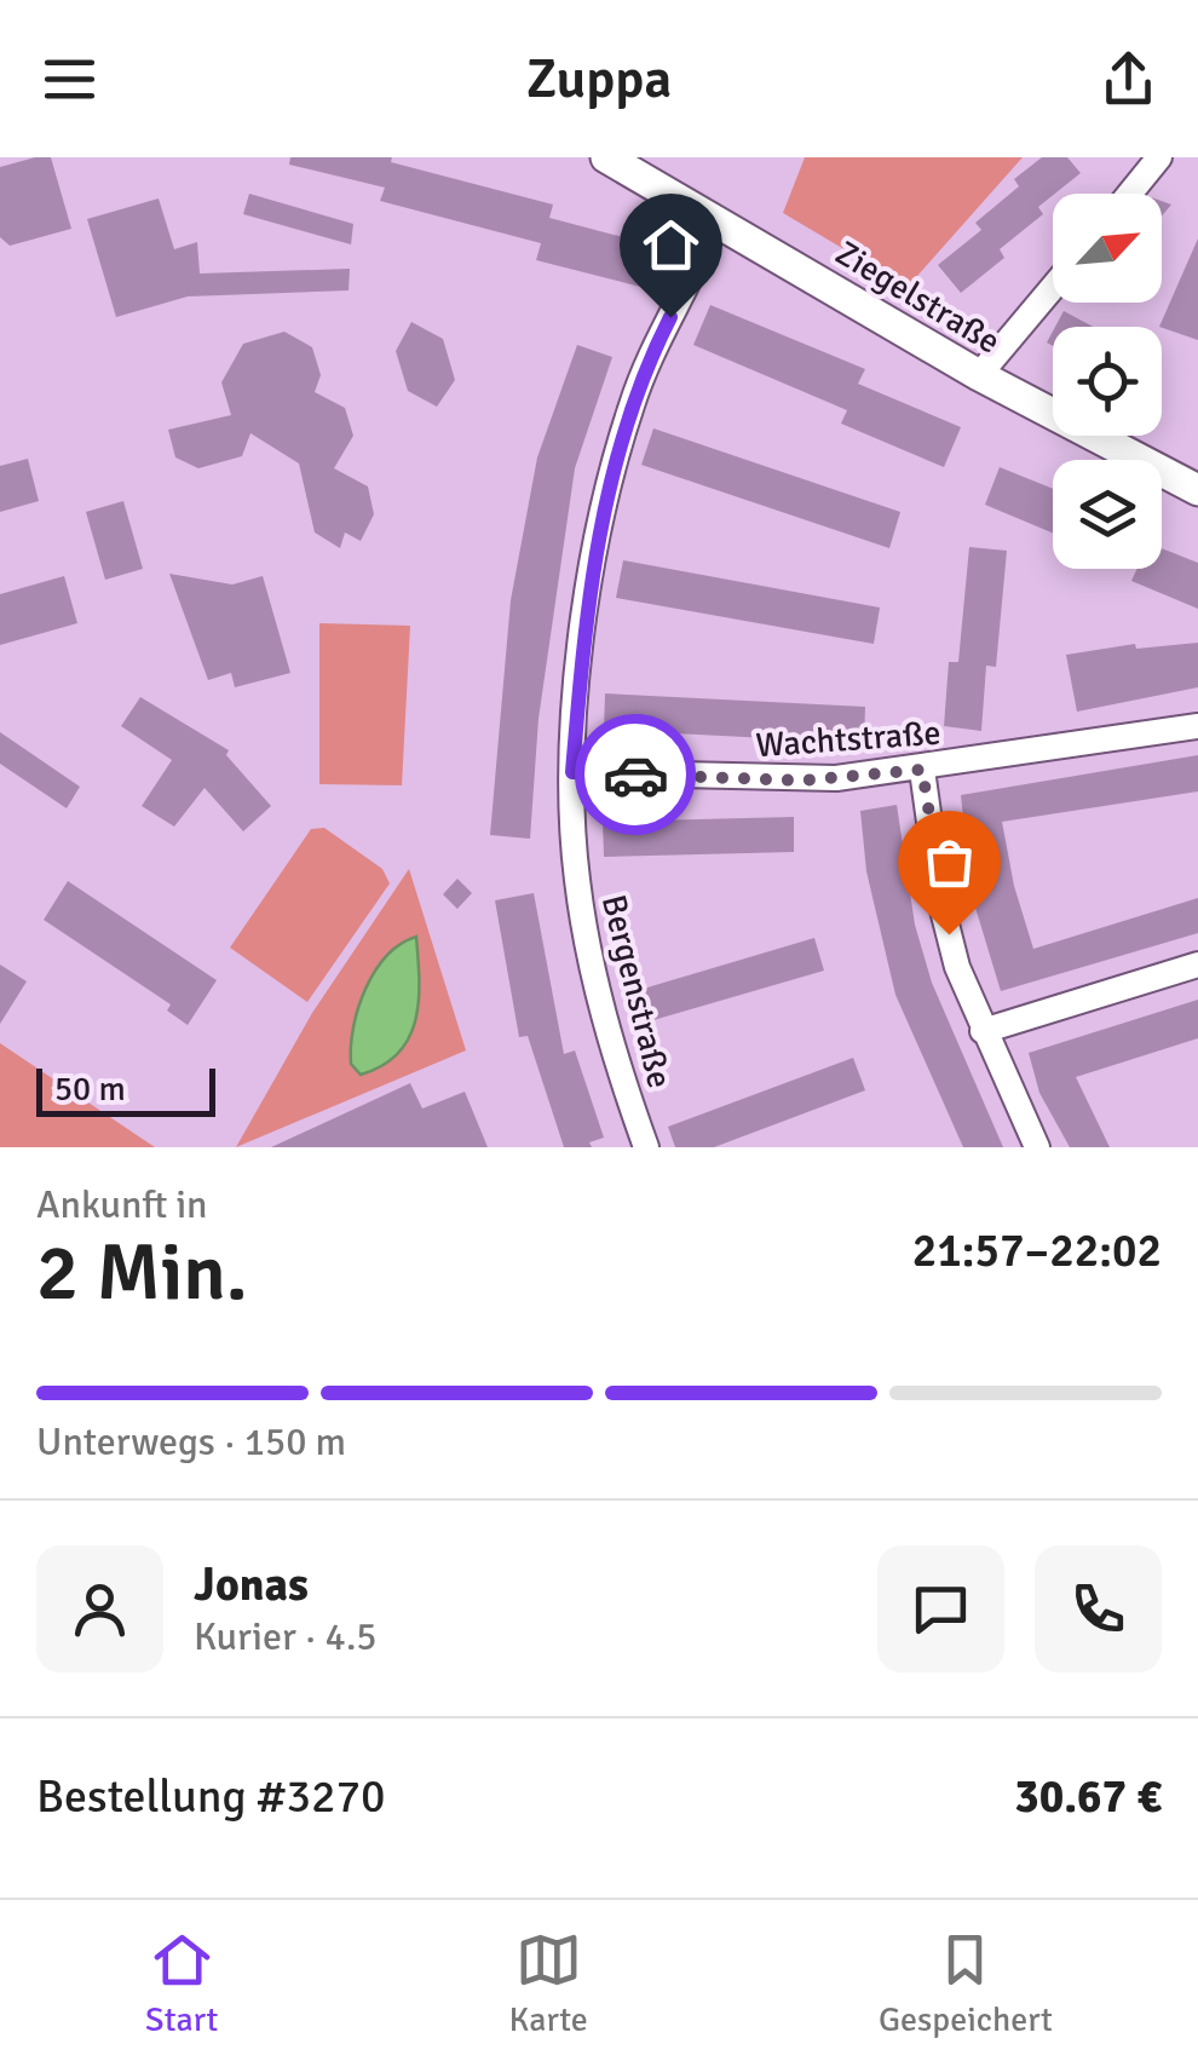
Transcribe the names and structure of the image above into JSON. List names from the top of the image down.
{
  "streets": {
    "main road": ["Ziegelstraße"],
    "street": ["Wachtstraße", "Bergenstraße"]
  },
  "crossings": [
    ["Ziegelstraße", "Bergenstraße"],
    ["Wachtstraße", "Bergenstraße"]
  ],
  "scale_bar": "50 m",
  "north": "top right",
  "page": {
    "header": "Zuppa",
    "scale": "50 m",
    "heading": ["2 Min.", "Ankunft in", "21:57–22:02"],
    "panel": [
      "Jonas",
      "Kurier · 4.5",
      "Bestellung #3270",
      "30.67 €"
    ],
    "bar": "Unterwegs · 150 m",
    "tabs": ["Start", "Karte", "Gespeichert"]
  }
}
